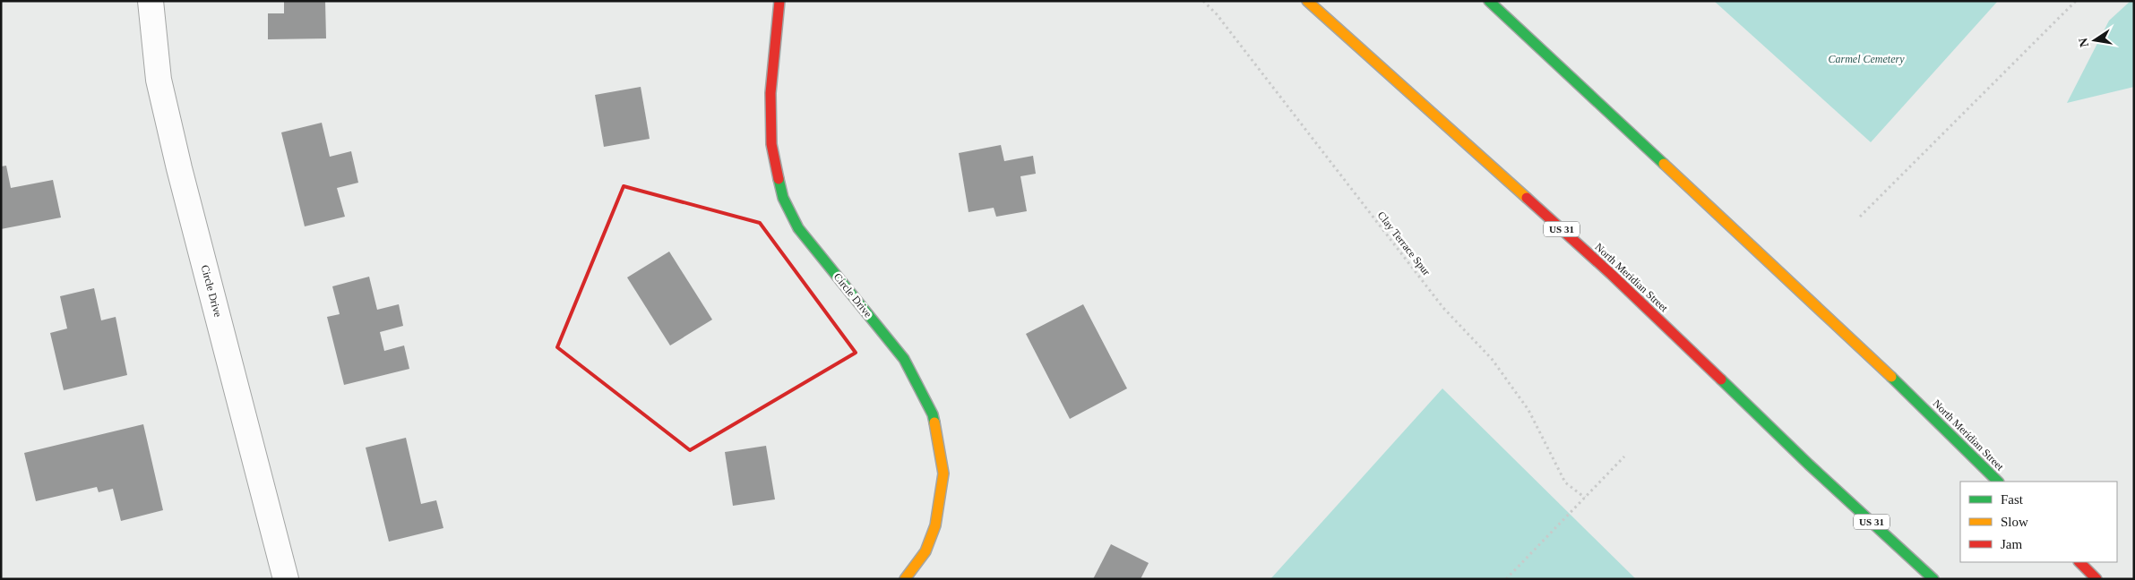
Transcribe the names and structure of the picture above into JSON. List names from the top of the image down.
{
  "streets": {
    "main road": ["US 31", "North Meridian Street", "Circle Drive"],
    "path": ["Clay Terrace Spur"]
  },
  "parks": ["Carmel Cemetery"],
  "legend": ["Fast", "Slow", "Jam"],
  "north": "left"
}
